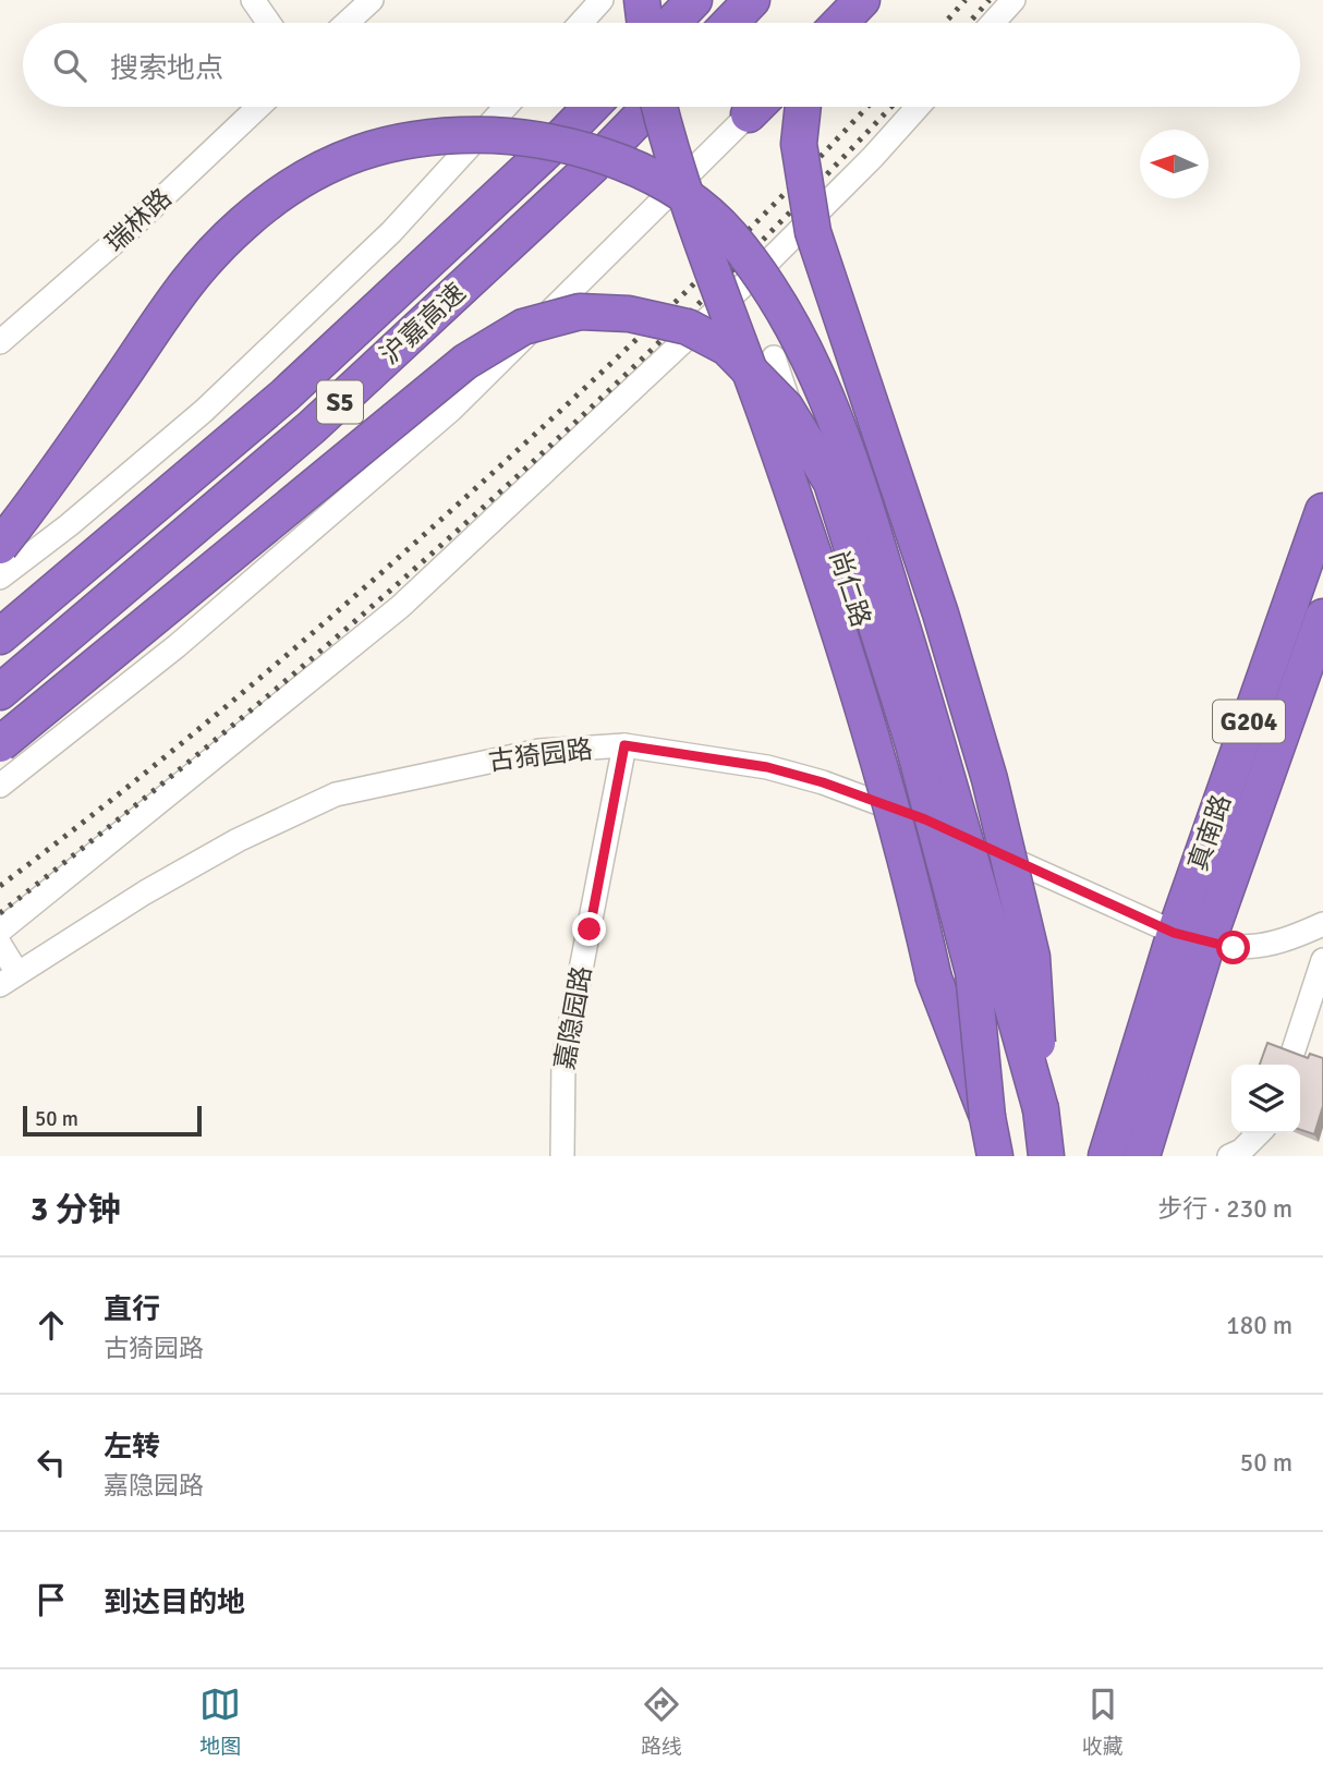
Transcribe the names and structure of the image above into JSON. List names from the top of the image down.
{
  "streets": {
    "highway": [
      "沪嘉高速",
      "S5",
      "G204",
      "真南路"
    ],
    "street": [
      "瑞林路",
      "尚仁路",
      "古猗园路",
      "嘉隐园路"
    ]
  },
  "crossings": [
    ["尚仁路", "古猗园路"],
    ["古猗园路", "真南路"],
    ["古猗园路", "嘉隐园路"]
  ],
  "scale_bar": "50 m",
  "north": "left",
  "page": {
    "search": "搜索地点",
    "scale": "50 m",
    "heading": ["3 分钟", "步行 · 230 m"],
    "list": [
      ["直行", "古猗园路", "180 m"],
      ["左转", "嘉隐园路", "50 m"],
      "到达目的地"
    ],
    "nav": ["地图", "路线", "收藏"]
  }
}
